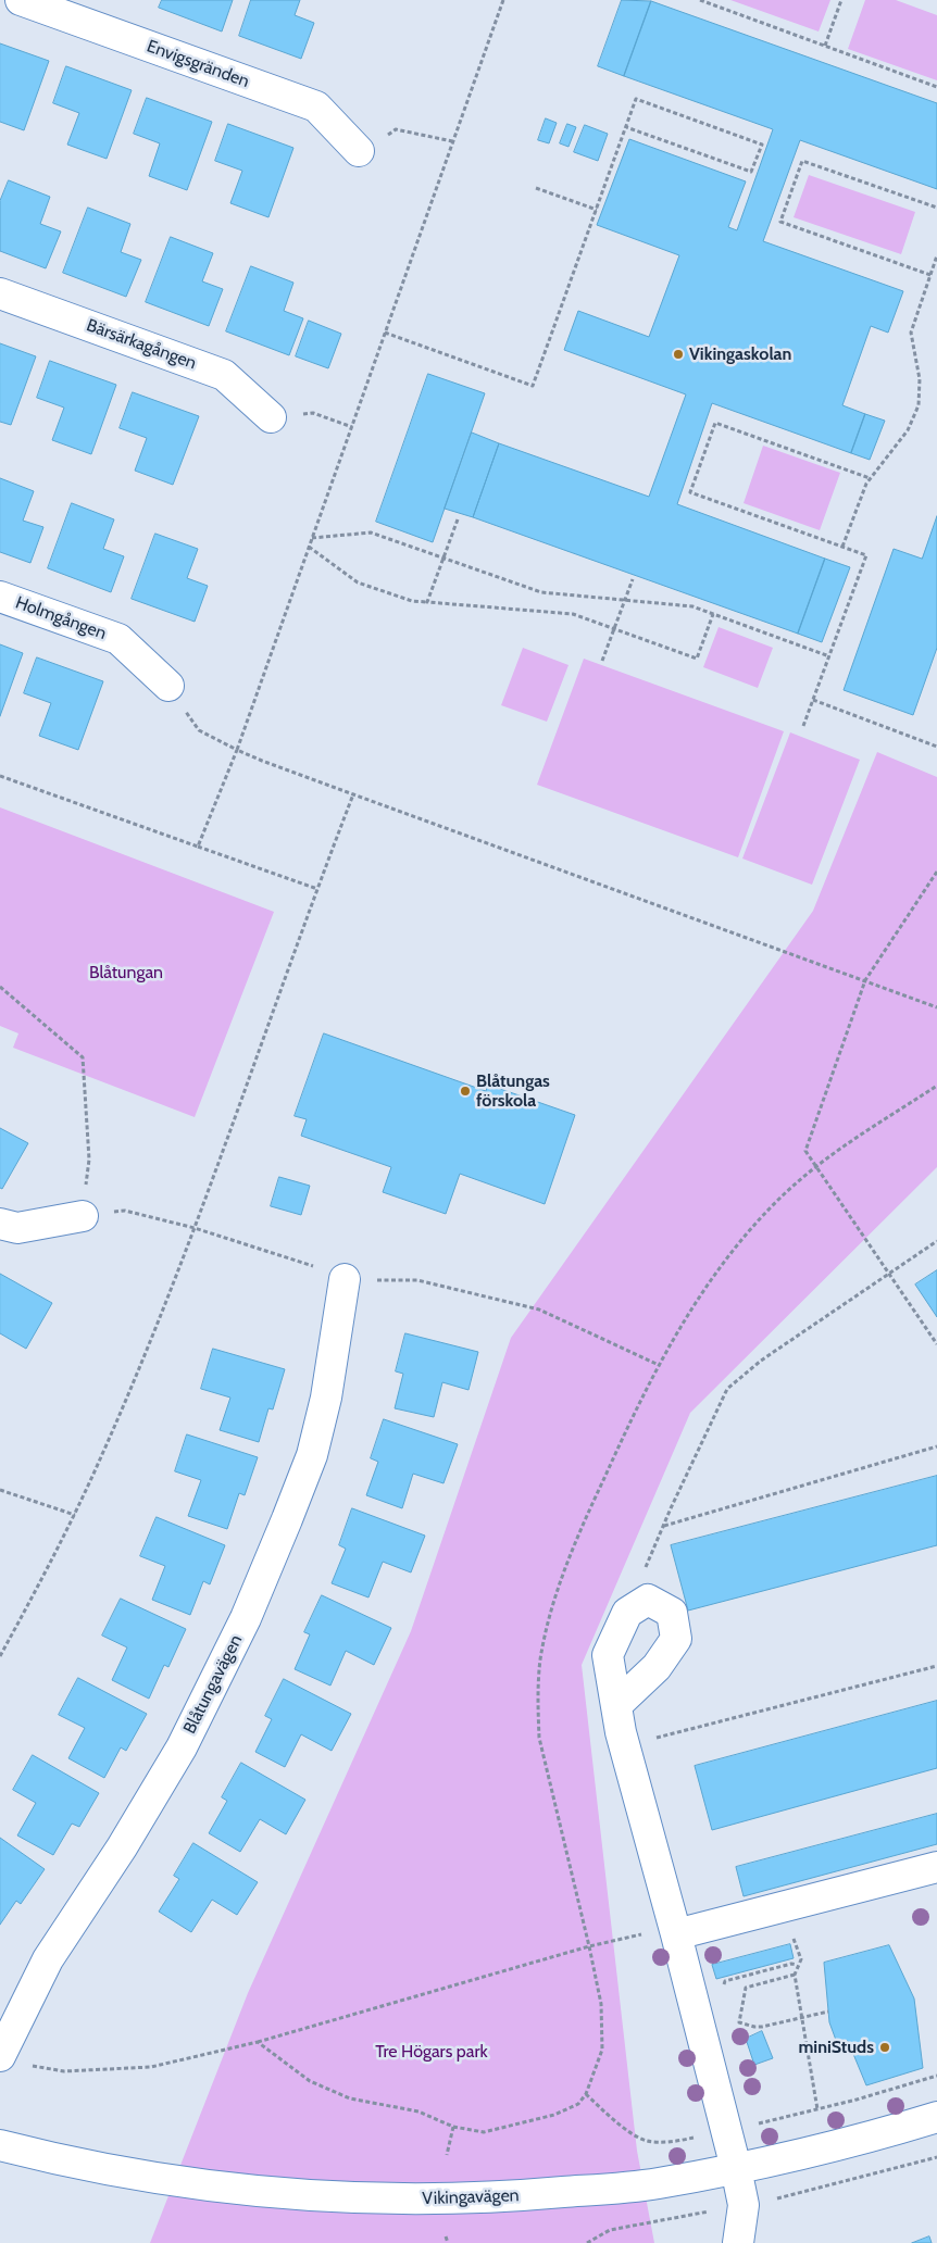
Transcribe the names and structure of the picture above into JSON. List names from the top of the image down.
{
  "streets": {
    "street": [
      "Envigsgränden",
      "Bärsärkagången",
      "Holmgången",
      "Blåtungavägen",
      "Vikingavägen"
    ]
  },
  "parks": ["Blåtungan", "Tre Högars park"],
  "places": ["Vikingaskolan", "Blåtungas förskola", "miniStuds"]
}
